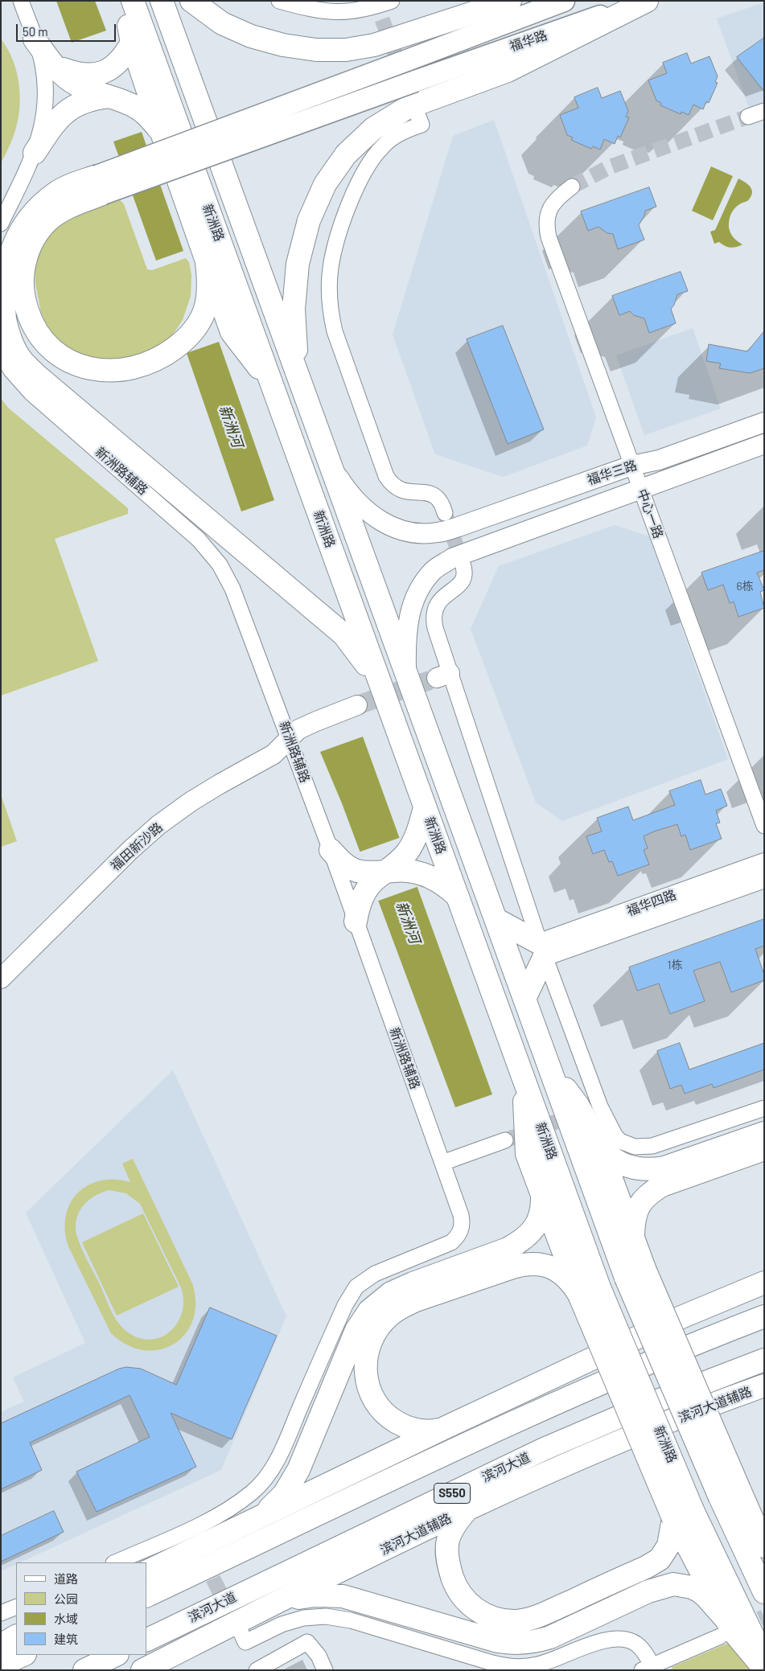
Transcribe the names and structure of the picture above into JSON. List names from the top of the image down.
{
  "streets": {
    "main road": [
      "福华路",
      "新洲路",
      "滨河大道辅路",
      "滨河大道",
      "S550"
    ],
    "street": [
      "新洲路辅路",
      "福华三路",
      "中心一路",
      "福田新沙路",
      "福华四路"
    ]
  },
  "crossings": [
    ["新洲路", "福华三路"],
    ["新洲路辅路", "福田新沙路"],
    ["福华三路", "中心一路"]
  ],
  "water": ["新洲河"],
  "house_numbers": ["6栋", "1栋"],
  "legend": [
    "道路",
    "公园",
    "水域",
    "建筑"
  ],
  "scale_bar": "50 m"
}
